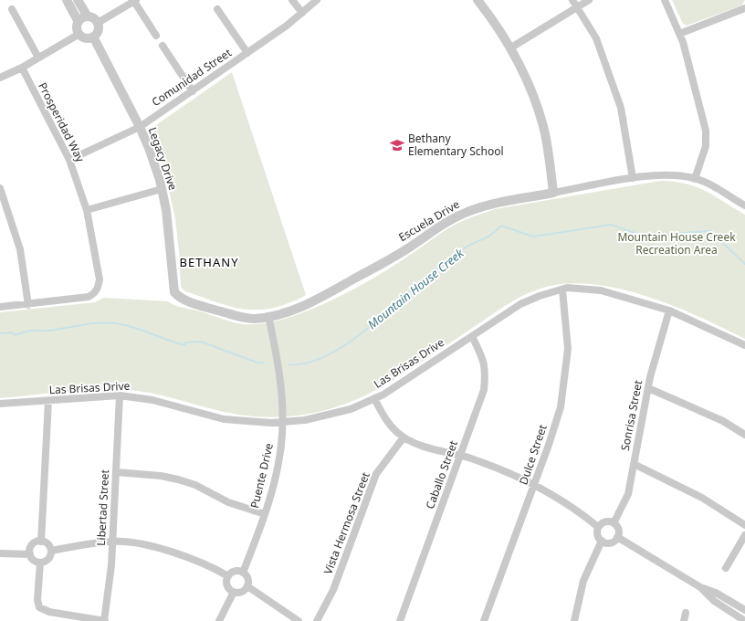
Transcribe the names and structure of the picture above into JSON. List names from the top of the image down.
{
  "streets": {
    "street": [
      "Comunidad Street",
      "Prosperidad Way",
      "Legacy Drive",
      "Escuela Drive",
      "Las Brisas Drive",
      "Sonrisa Street",
      "Dulce Street",
      "Caballo Street",
      "Puente Drive",
      "Libertad Street",
      "Vista Hermosa Street"
    ]
  },
  "crossings": [
    ["Comunidad Street", "Prosperidad Way"],
    ["Comunidad Street", "Legacy Drive"],
    ["Legacy Drive", "Escuela Drive"],
    ["Escuela Drive", "Puente Drive"],
    ["Las Brisas Drive", "Sonrisa Street"],
    ["Las Brisas Drive", "Dulce Street"],
    ["Las Brisas Drive", "Caballo Street"],
    ["Las Brisas Drive", "Puente Drive"],
    ["Las Brisas Drive", "Libertad Street"]
  ],
  "districts": ["BETHANY"],
  "water": ["Mountain House Creek"],
  "parks": ["Mountain House Creek Recreation Area"],
  "places": {
    "school or university": ["Bethany Elementary School"]
  }
}
